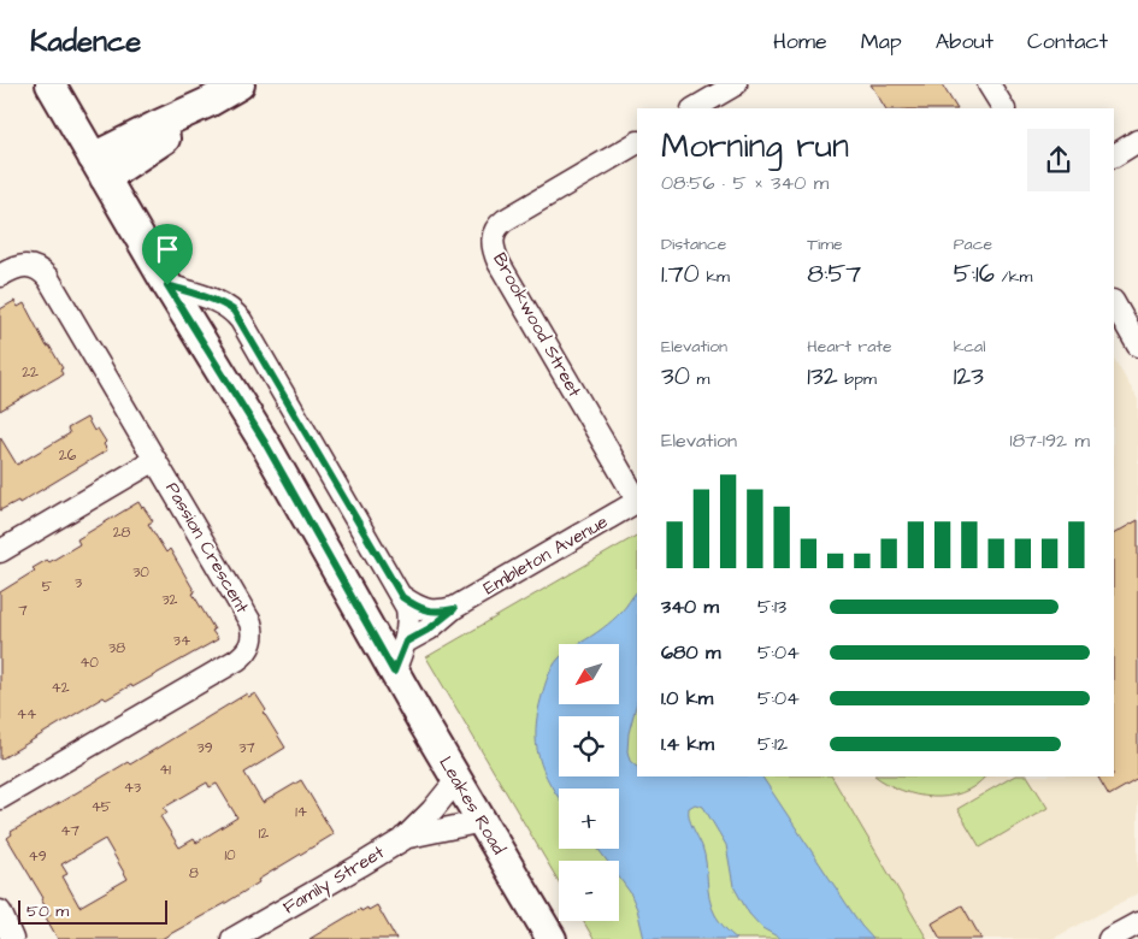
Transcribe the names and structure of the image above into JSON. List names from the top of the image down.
{
  "streets": {
    "main road": ["Leakes Road"],
    "street": [
      "Brookwood Street",
      "Passion Crescent",
      "Embleton Avenue",
      "Family Street"
    ]
  },
  "crossings": [
    ["Leakes Road", "Family Street"]
  ],
  "house_numbers": [
    "22",
    "26",
    "28",
    "30",
    "3",
    "5",
    "32",
    "7",
    "34",
    "38",
    "40",
    "42",
    "44",
    "39",
    "37",
    "41",
    "43",
    "45",
    "14",
    "47",
    "12",
    "10",
    "49",
    "8"
  ],
  "scale_bar": "50 m",
  "north": "bottom left",
  "page": {
    "header": "Kadence",
    "nav": [
      "Home",
      "Map",
      "About",
      "Contact"
    ],
    "heading": ["Morning run", "08:56 · 5 × 340 m"],
    "stats": [
      ["Distance", "1.70 km"],
      ["Time", "8:57"],
      ["Pace", "5:16 /km"],
      ["Elevation", "30 m"],
      ["Heart rate", "132 bpm"],
      ["kcal", "123"]
    ],
    "chart": ["Elevation", "187–192 m"],
    "list": [
      {
        "name": "340 m",
        "note": "5:13"
      },
      {
        "name": "680 m",
        "note": "5:04"
      },
      {
        "name": "1.0 km",
        "note": "5:04"
      },
      {
        "name": "1.4 km",
        "note": "5:12"
      }
    ],
    "map_buttons": ["+", "−"],
    "scale": "50 m"
  }
}
